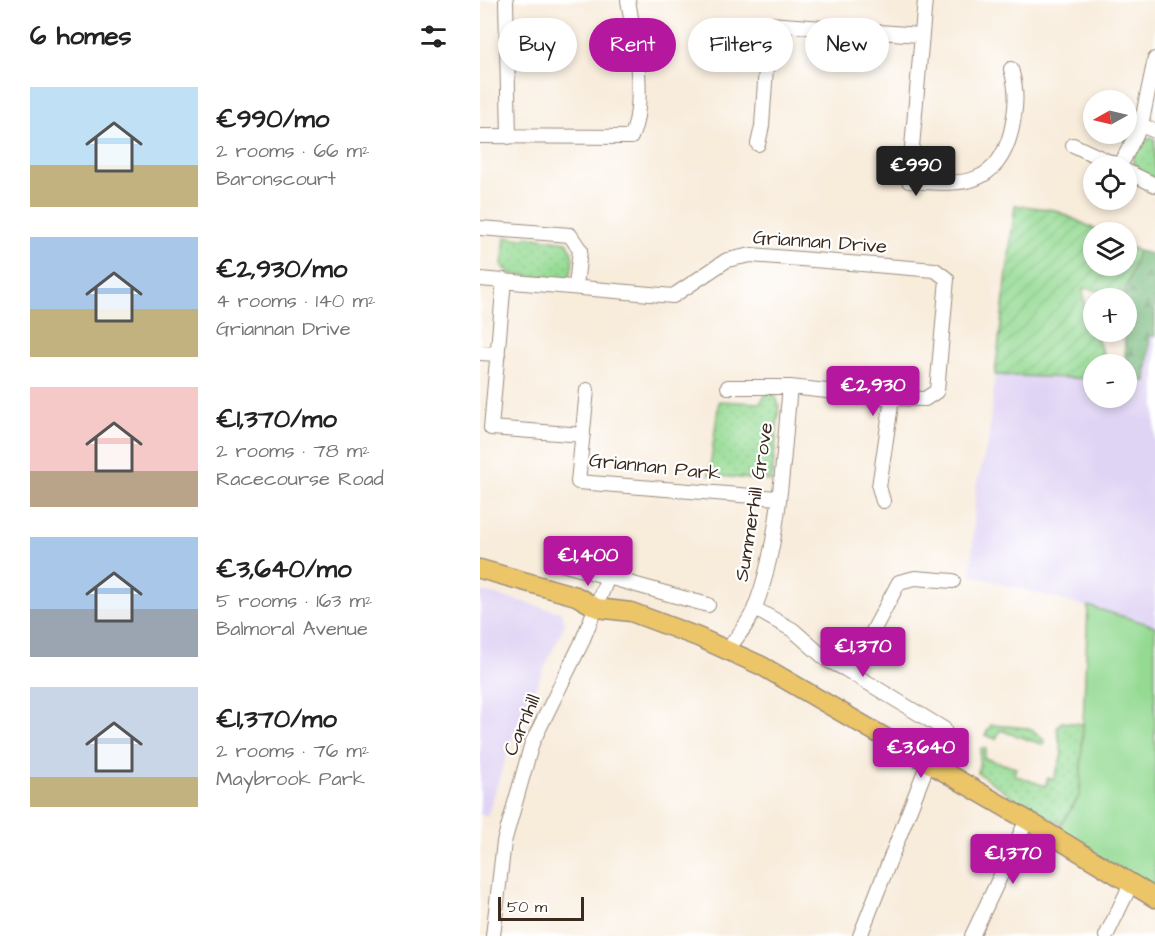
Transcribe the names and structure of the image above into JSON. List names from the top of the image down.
{
  "streets": {
    "street": [
      "Griannan Drive",
      "Griannan Park",
      "Summerhill Grove",
      "Carnhill"
    ]
  },
  "crossings": [
    ["Griannan Drive", "Summerhill Grove"],
    ["Griannan Park", "Summerhill Grove"]
  ],
  "scale_bar": "50 m",
  "north": "left",
  "page": {
    "heading": "6 homes",
    "chip": [
      "Buy",
      "Rent",
      "Filters",
      "New"
    ],
    "list": [
      {
        "name": "€990/mo",
        "note": "2 rooms · 66 m² · Baronscourt"
      },
      {
        "name": "€2,930/mo",
        "note": "4 rooms · 140 m² · Griannan Drive"
      },
      {
        "name": "€1,370/mo",
        "note": "2 rooms · 78 m² · Racecourse Road"
      },
      {
        "name": "€3,640/mo",
        "note": "5 rooms · 163 m² · Balmoral Avenue"
      },
      {
        "name": "€1,370/mo",
        "note": "2 rooms · 76 m² · Maybrook Park"
      }
    ],
    "map_buttons": ["+", "−"],
    "price": [
      "€990",
      "€2,930",
      "€1,400",
      "€1,370",
      "€3,640",
      "€1,370"
    ],
    "scale": "50 m"
  }
}
